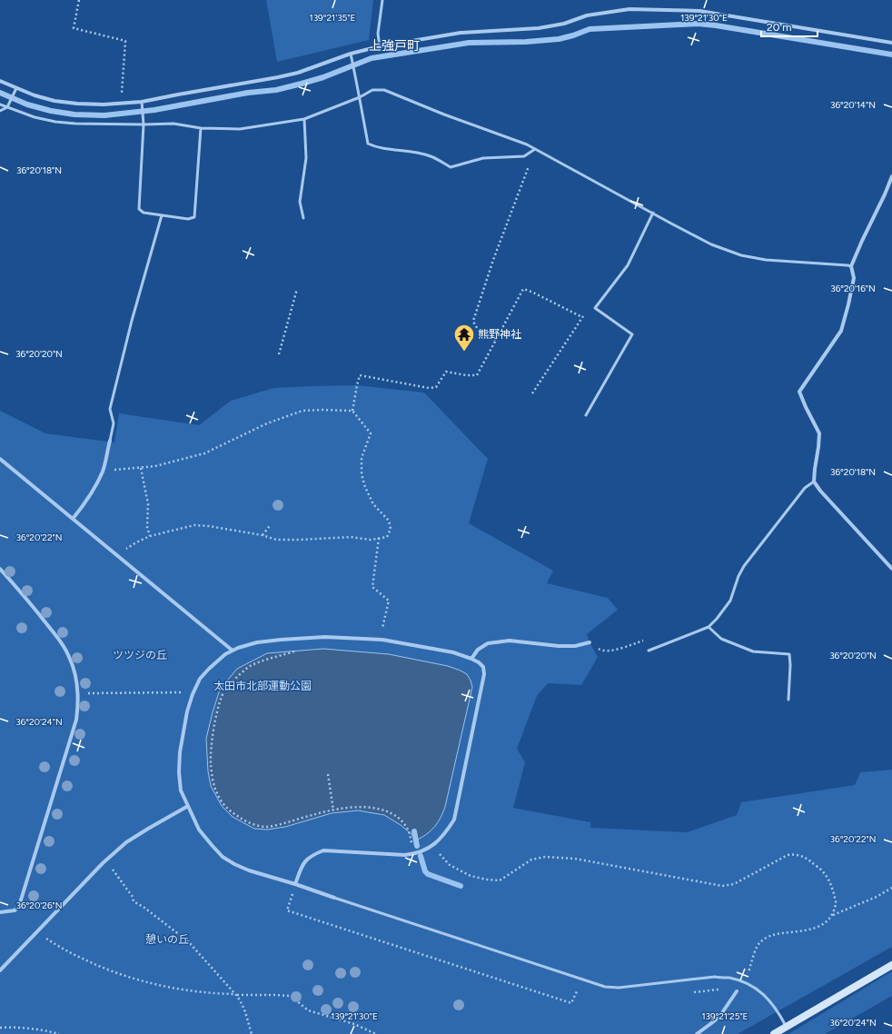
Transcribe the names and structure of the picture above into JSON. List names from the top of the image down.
{
  "districts": ["上強戸町"],
  "parks": ["ツツジの丘", "太田市北部運動公園", "憩いの丘"],
  "places": {
    "temple": ["熊野神社"]
  },
  "scale_bar": "20 m",
  "coordinates": [
    "139°21'35\"E",
    "139°21'30\"E",
    "36°20'14\"N",
    "36°20'18\"N",
    "36°20'16\"N",
    "36°20'20\"N",
    "36°20'22\"N",
    "36°20'24\"N",
    "36°20'26\"N",
    "139°21'25\"E"
  ]
}
